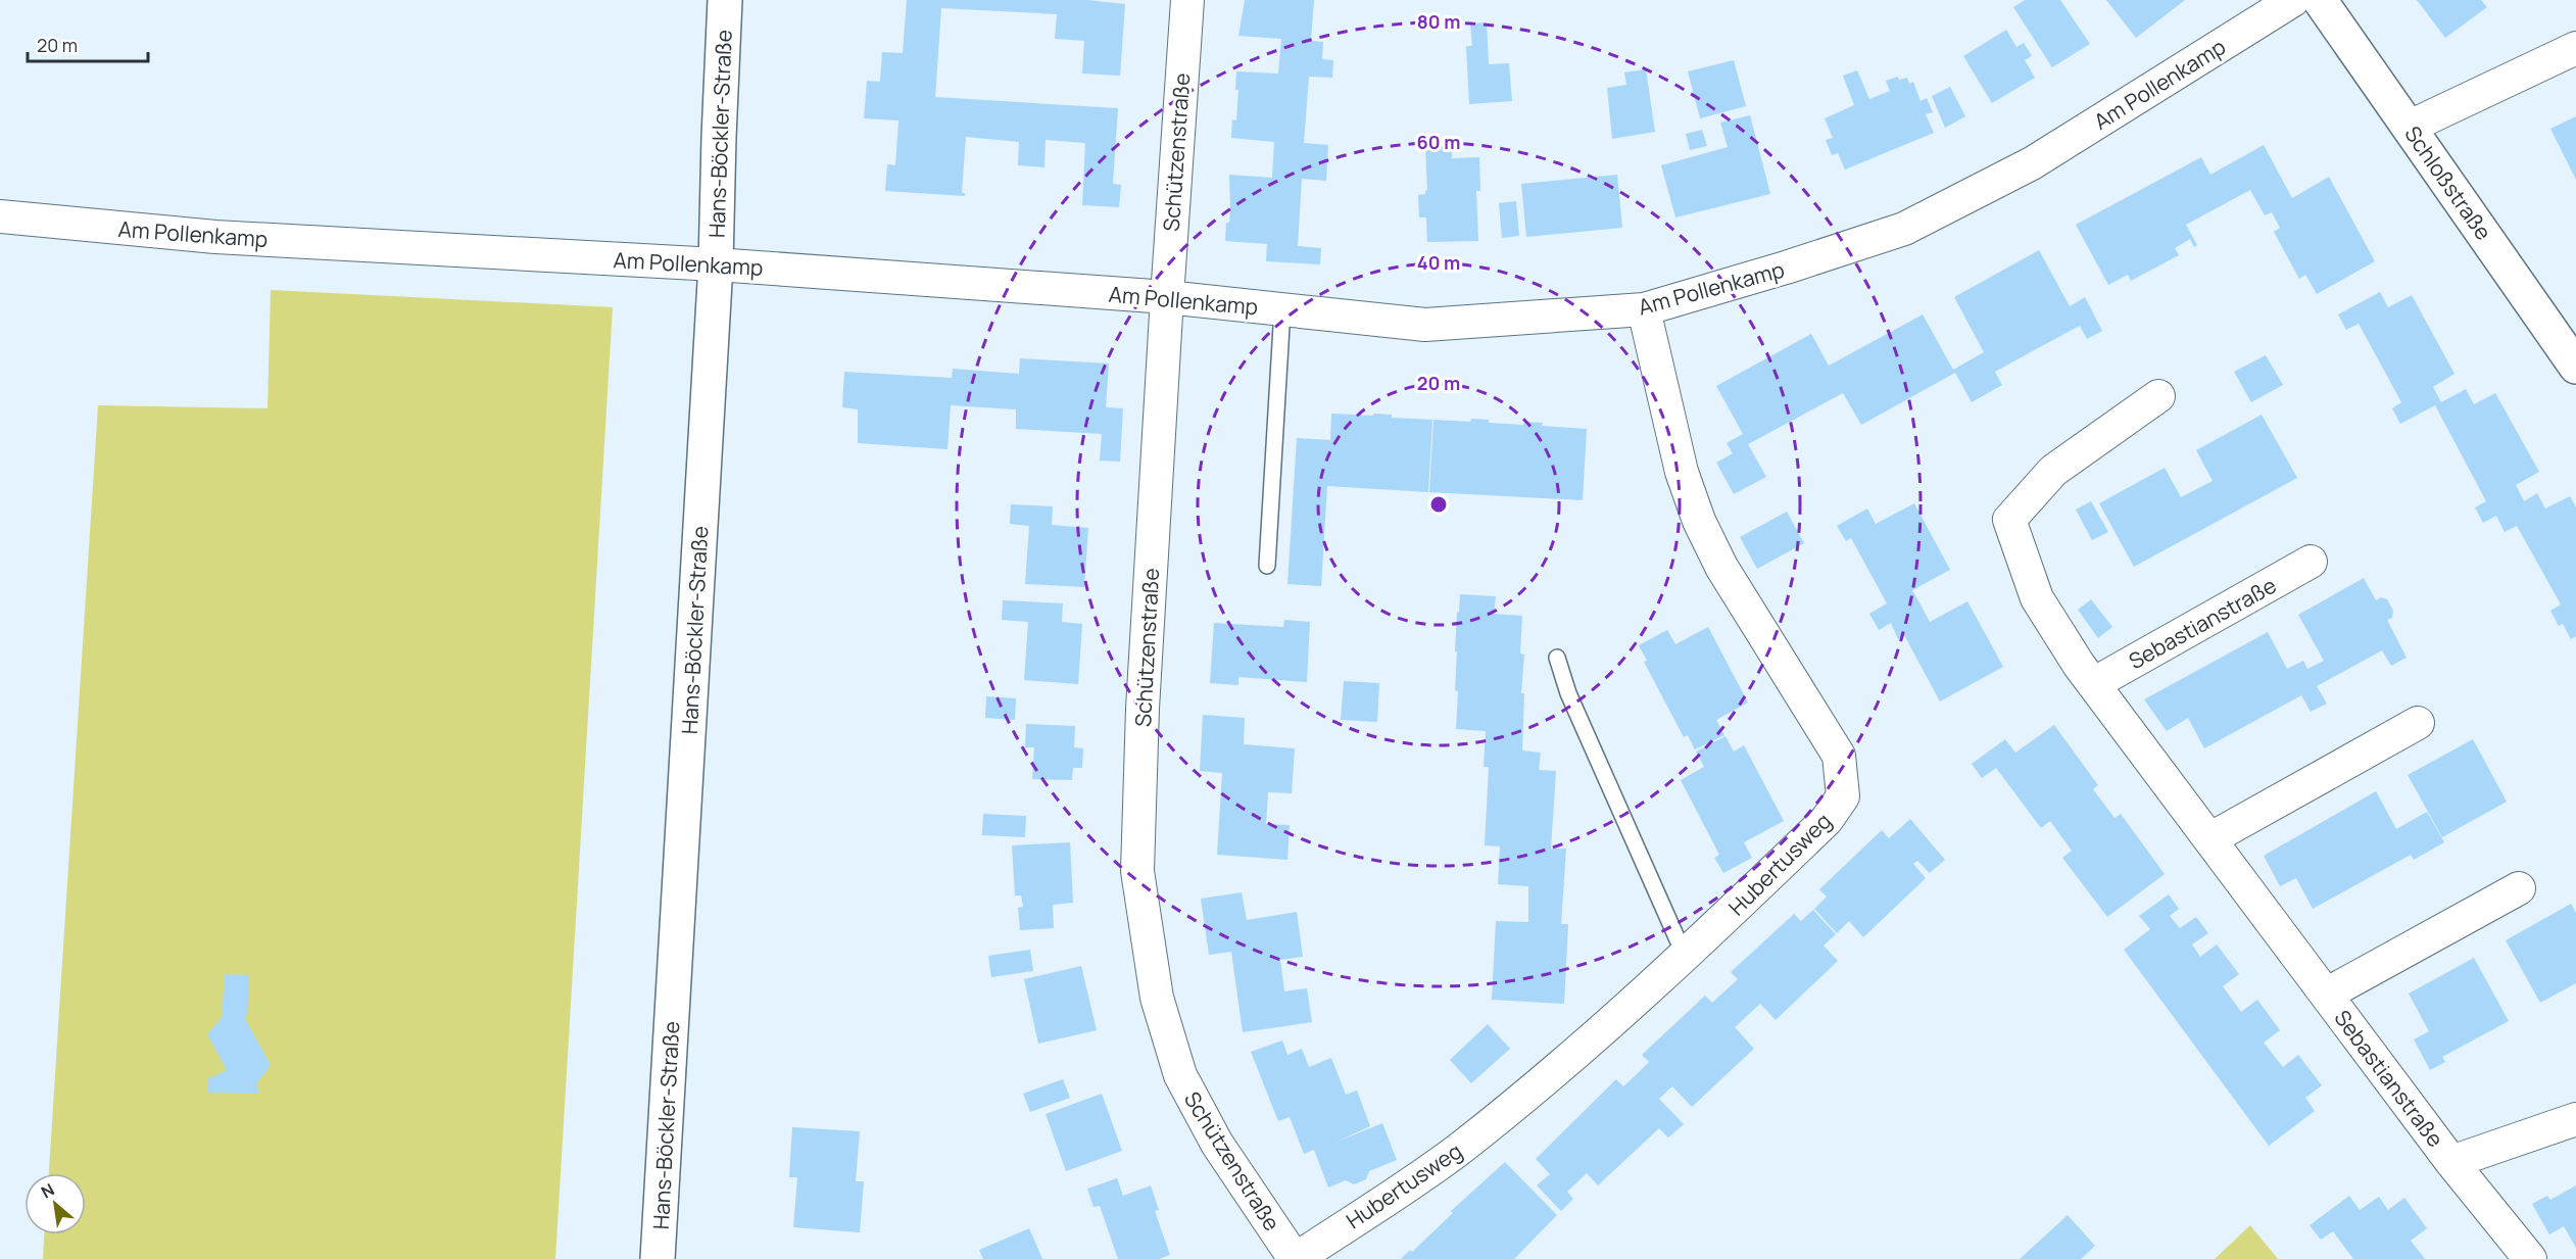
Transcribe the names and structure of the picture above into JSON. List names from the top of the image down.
{
  "streets": {
    "main road": ["Hans-Böckler-Straße", "Schloßstraße"],
    "street": [
      "Am Pollenkamp",
      "Schützenstraße",
      "Sebastianstraße",
      "Hubertusweg"
    ]
  },
  "crossings": [
    ["Am Pollenkamp", "Hans-Böckler-Straße"],
    ["Am Pollenkamp", "Schützenstraße"],
    ["Am Pollenkamp", "Hubertusweg"],
    ["Schützenstraße", "Hubertusweg"]
  ],
  "scale_bar": "20 m",
  "north": "top left",
  "rings": [
    "80 m",
    "60 m",
    "40 m",
    "20 m"
  ]
}
